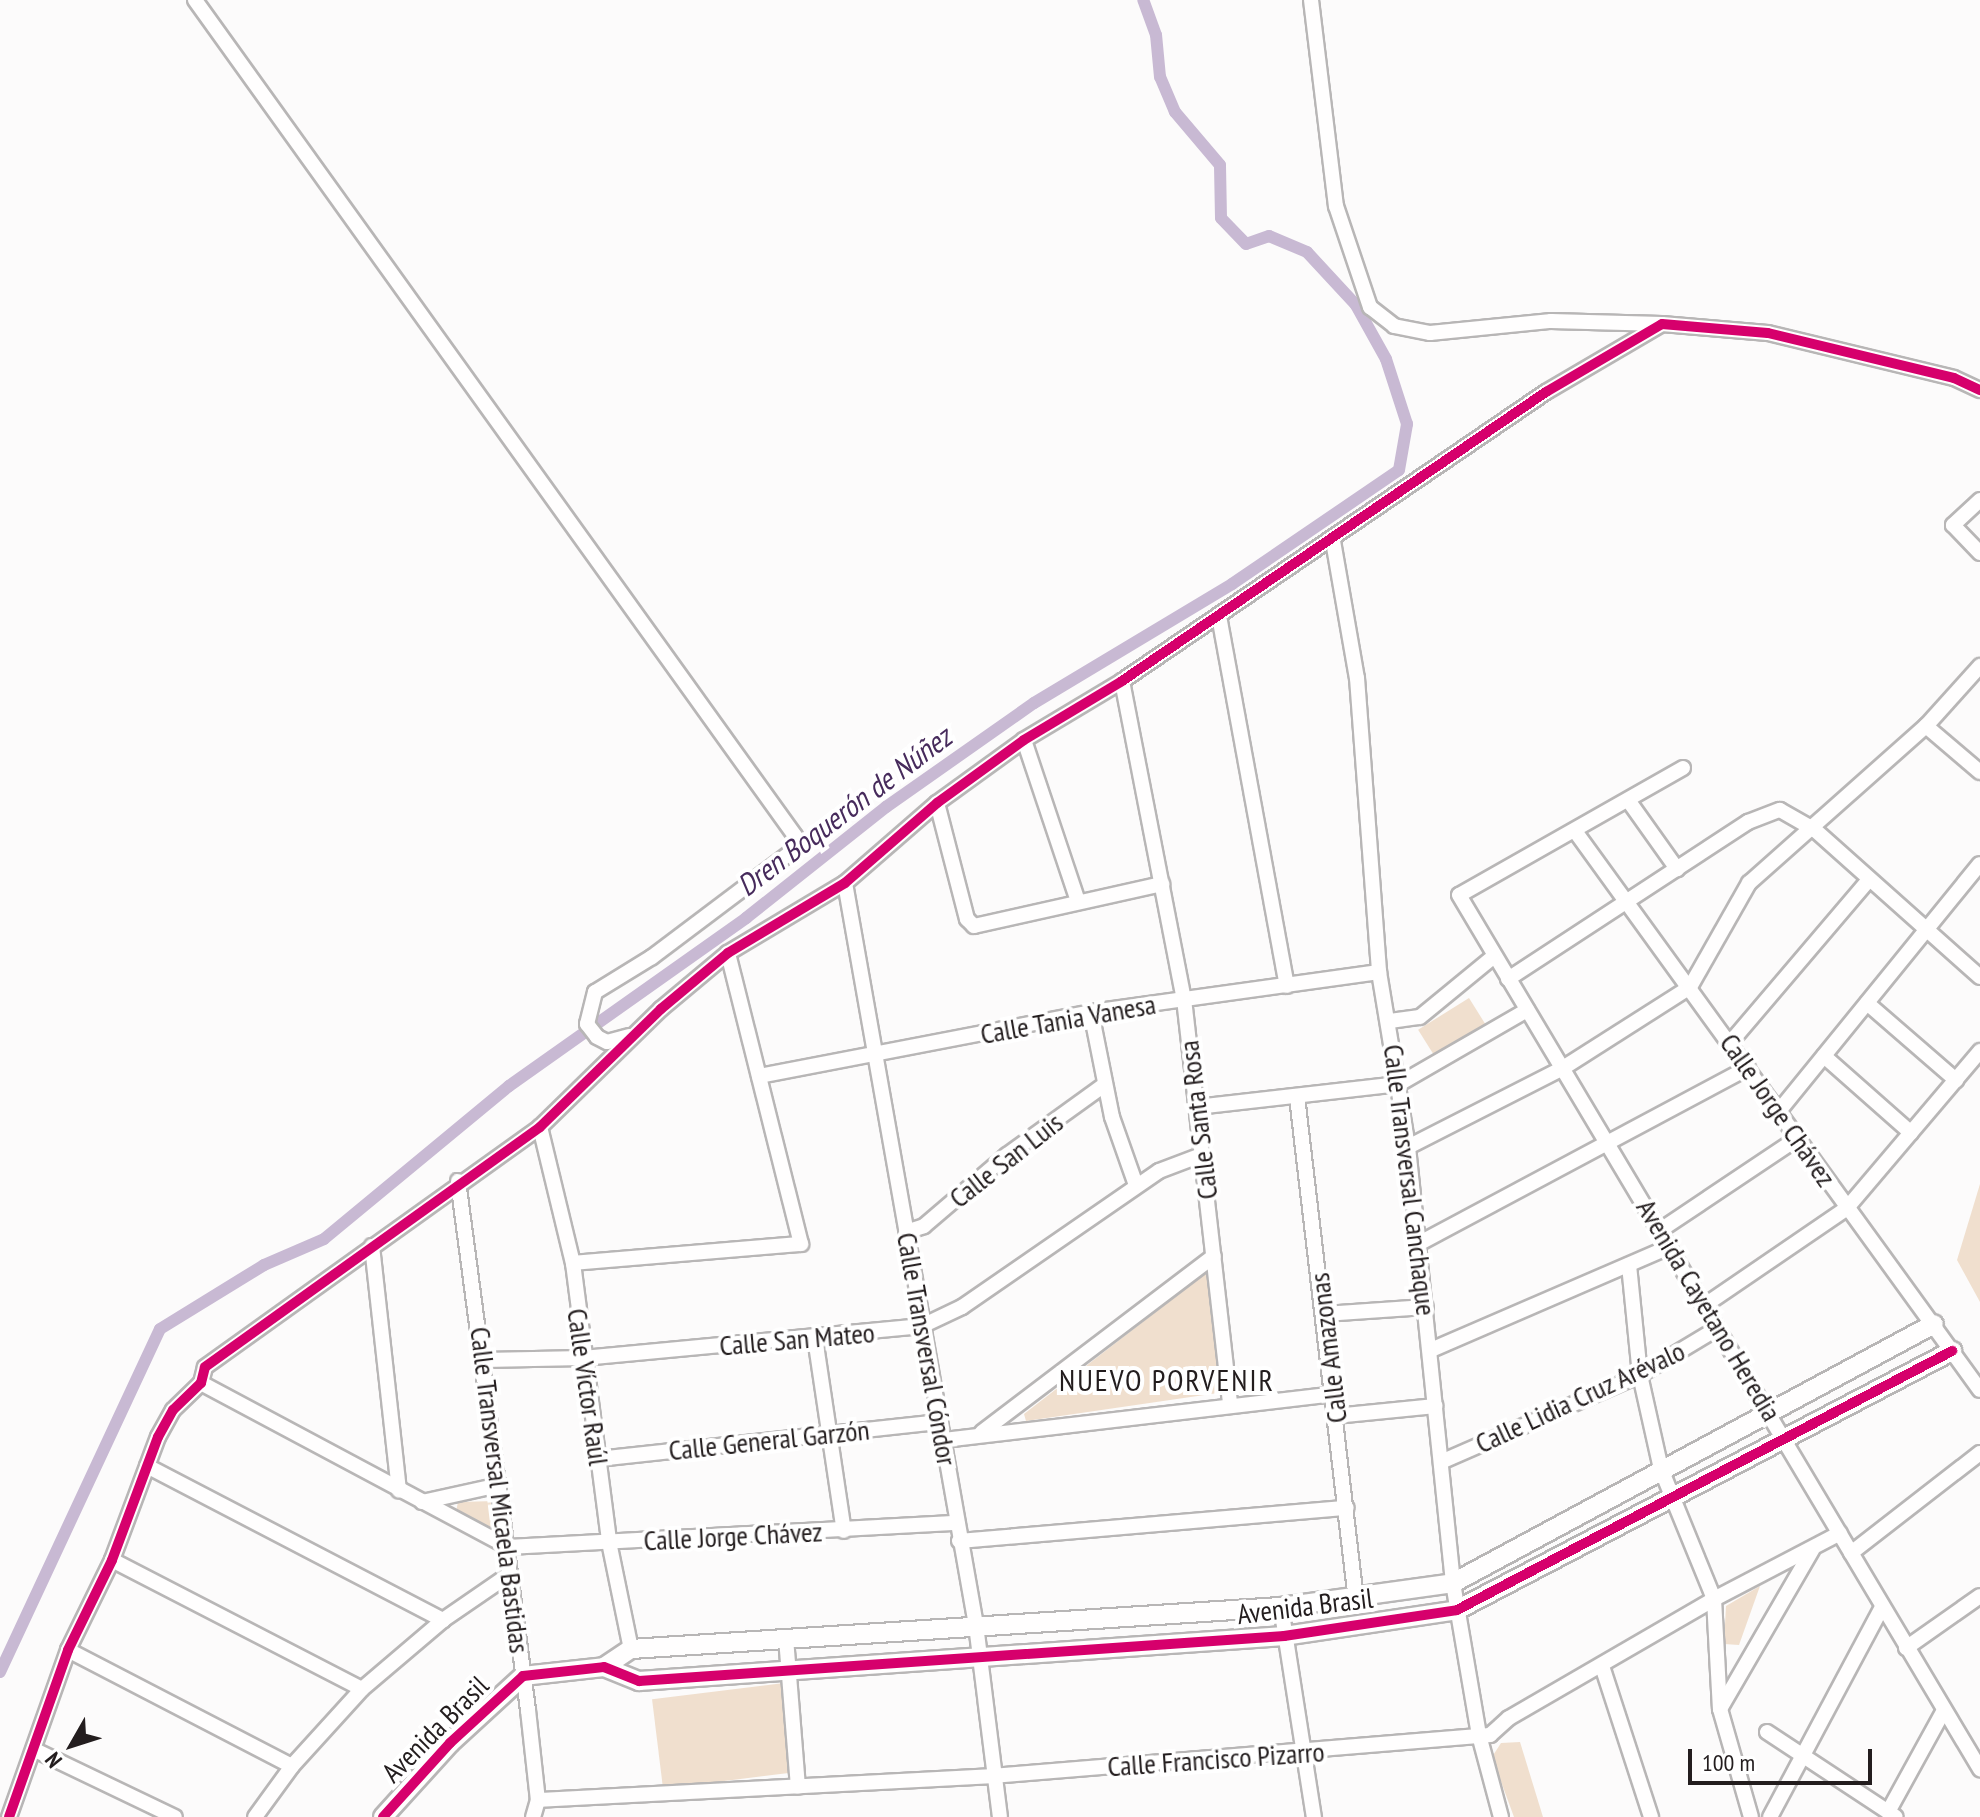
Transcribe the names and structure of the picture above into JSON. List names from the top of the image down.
{
  "streets": {
    "street": [
      "Calle Tania Vanesa",
      "Calle Jorge Chávez",
      "Calle Santa Rosa",
      "Calle San Luis",
      "Calle Transversal Canchaque",
      "Avenida Cayetano Heredia",
      "Calle San Mateo",
      "Calle Amazonas",
      "Calle Transversal Cóndor",
      "Calle Víctor Raúl",
      "Calle Lidia Cruz Arévalo",
      "Calle General Garzón",
      "Calle Transversal Micaela Bastidas",
      "Avenida Brasil",
      "Calle Francisco Pizarro"
    ]
  },
  "crossings": [
    ["Calle Tania Vanesa", "Calle Santa Rosa"],
    ["Calle Tania Vanesa", "Calle Transversal Canchaque"],
    ["Calle Tania Vanesa", "Calle Transversal Cóndor"],
    ["Calle Jorge Chávez", "Avenida Cayetano Heredia"],
    ["Calle Jorge Chávez", "Calle Transversal Cóndor"],
    ["Calle Jorge Chávez", "Calle Víctor Raúl"],
    ["Calle Jorge Chávez", "Calle Transversal Micaela Bastidas"],
    ["Calle Jorge Chávez", "Avenida Brasil"],
    ["Calle Santa Rosa", "Calle San Mateo"],
    ["Calle San Luis", "Calle Transversal Cóndor"],
    ["Calle Transversal Canchaque", "Calle Lidia Cruz Arévalo"],
    ["Calle Transversal Canchaque", "Avenida Brasil"],
    ["Calle Transversal Canchaque", "Calle Francisco Pizarro"],
    ["Avenida Cayetano Heredia", "Calle Lidia Cruz Arévalo"],
    ["Avenida Cayetano Heredia", "Avenida Brasil"],
    ["Avenida Cayetano Heredia", "Calle Francisco Pizarro"],
    ["Calle San Mateo", "Calle Transversal Cóndor"],
    ["Calle San Mateo", "Calle Víctor Raúl"],
    ["Calle San Mateo", "Calle Transversal Micaela Bastidas"],
    ["Calle Amazonas", "Avenida Brasil"],
    ["Calle Transversal Cóndor", "Calle General Garzón"],
    ["Calle Transversal Cóndor", "Avenida Brasil"],
    ["Calle Transversal Cóndor", "Calle Francisco Pizarro"],
    ["Calle Víctor Raúl", "Calle General Garzón"],
    ["Calle Víctor Raúl", "Avenida Brasil"],
    ["Calle Transversal Micaela Bastidas", "Avenida Brasil"],
    ["Calle Transversal Micaela Bastidas", "Calle Francisco Pizarro"]
  ],
  "districts": ["NUEVO PORVENIR"],
  "water": ["Dren Boquerón de Núñez"],
  "scale_bar": "100 m",
  "north": "bottom left"
}
